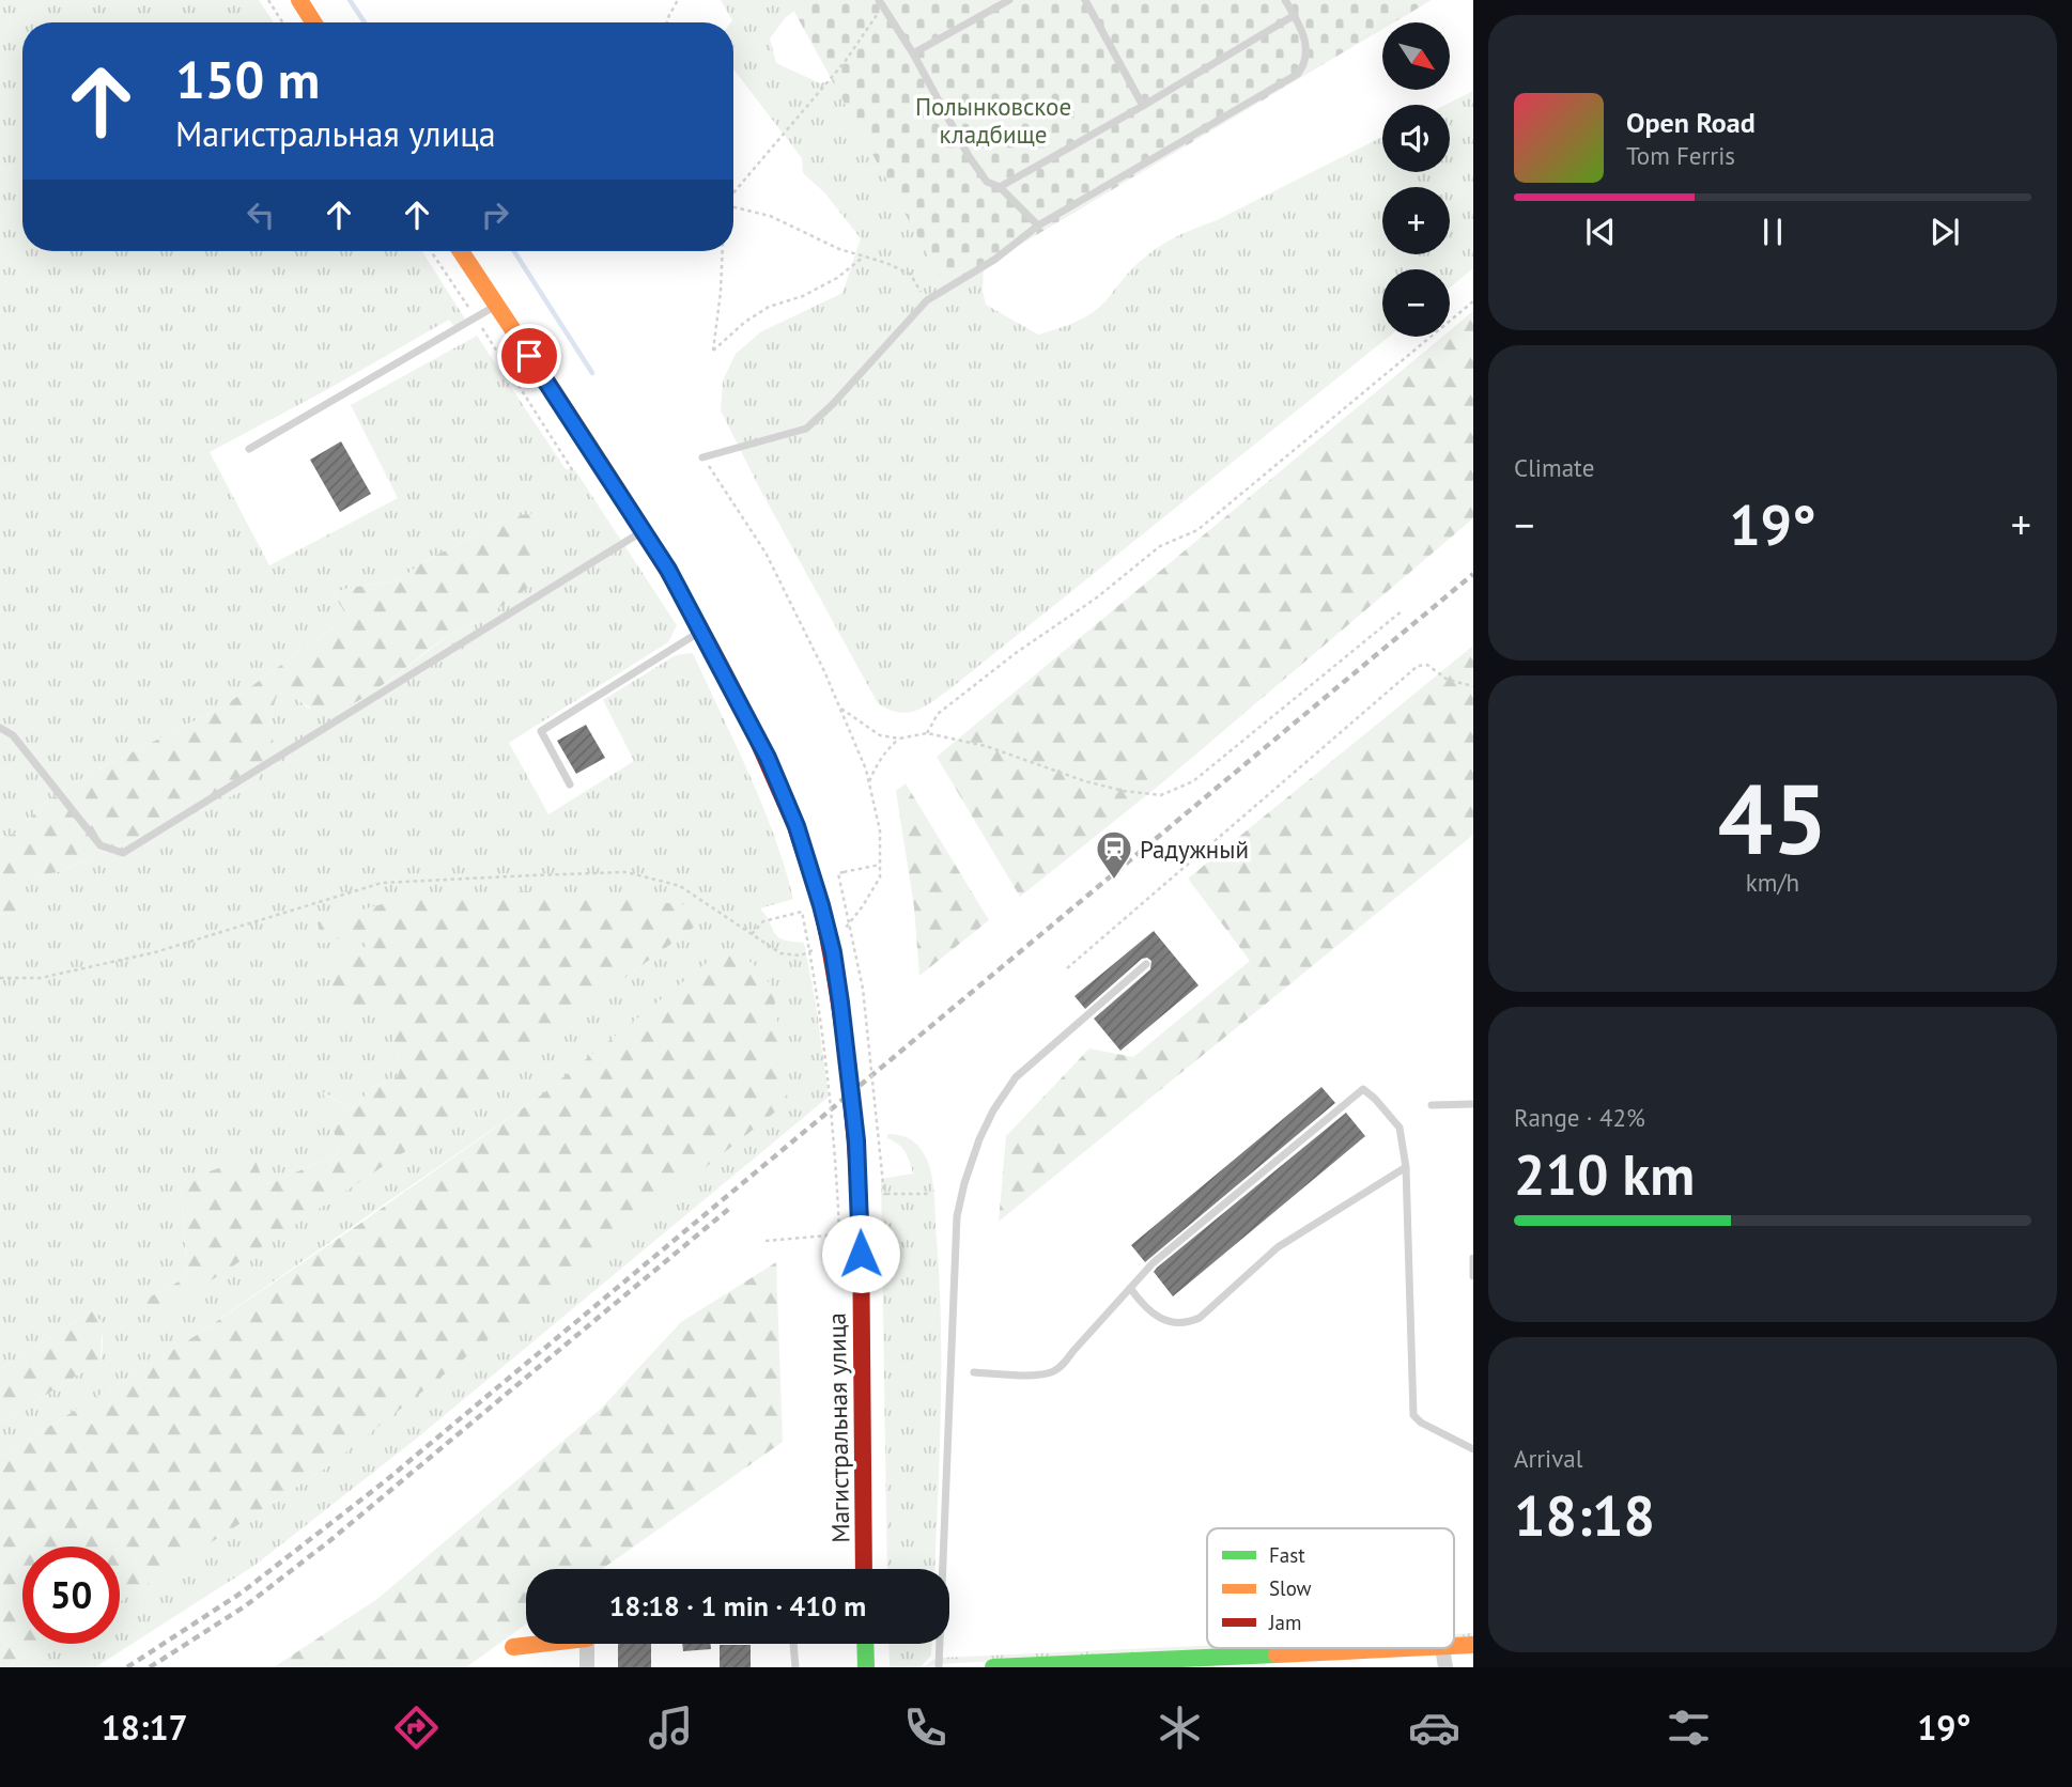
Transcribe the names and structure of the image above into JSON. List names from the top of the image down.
{
  "streets": {
    "main road": ["Магистральная улица"]
  },
  "parks": ["Полынковское кладбище"],
  "places": {
    "station": ["Радужный"]
  },
  "legend": ["Fast", "Slow", "Jam"],
  "north": "bottom right",
  "page": {
    "map_buttons": ["+", "−"],
    "turn": ["150 m", "Магистральная улица"],
    "song": ["Open Road", "Tom Ferris"],
    "tile": [
      "Climate",
      ["45", "km/h"],
      ["Range · 42%", "210 km"],
      ["Arrival", "18:18"]
    ],
    "heat": ["−", "19°", "+"],
    "limit": "50",
    "trip": "18:18 · 1 min · 410 m",
    "tabs": ["18:17", "19°"]
  }
}
